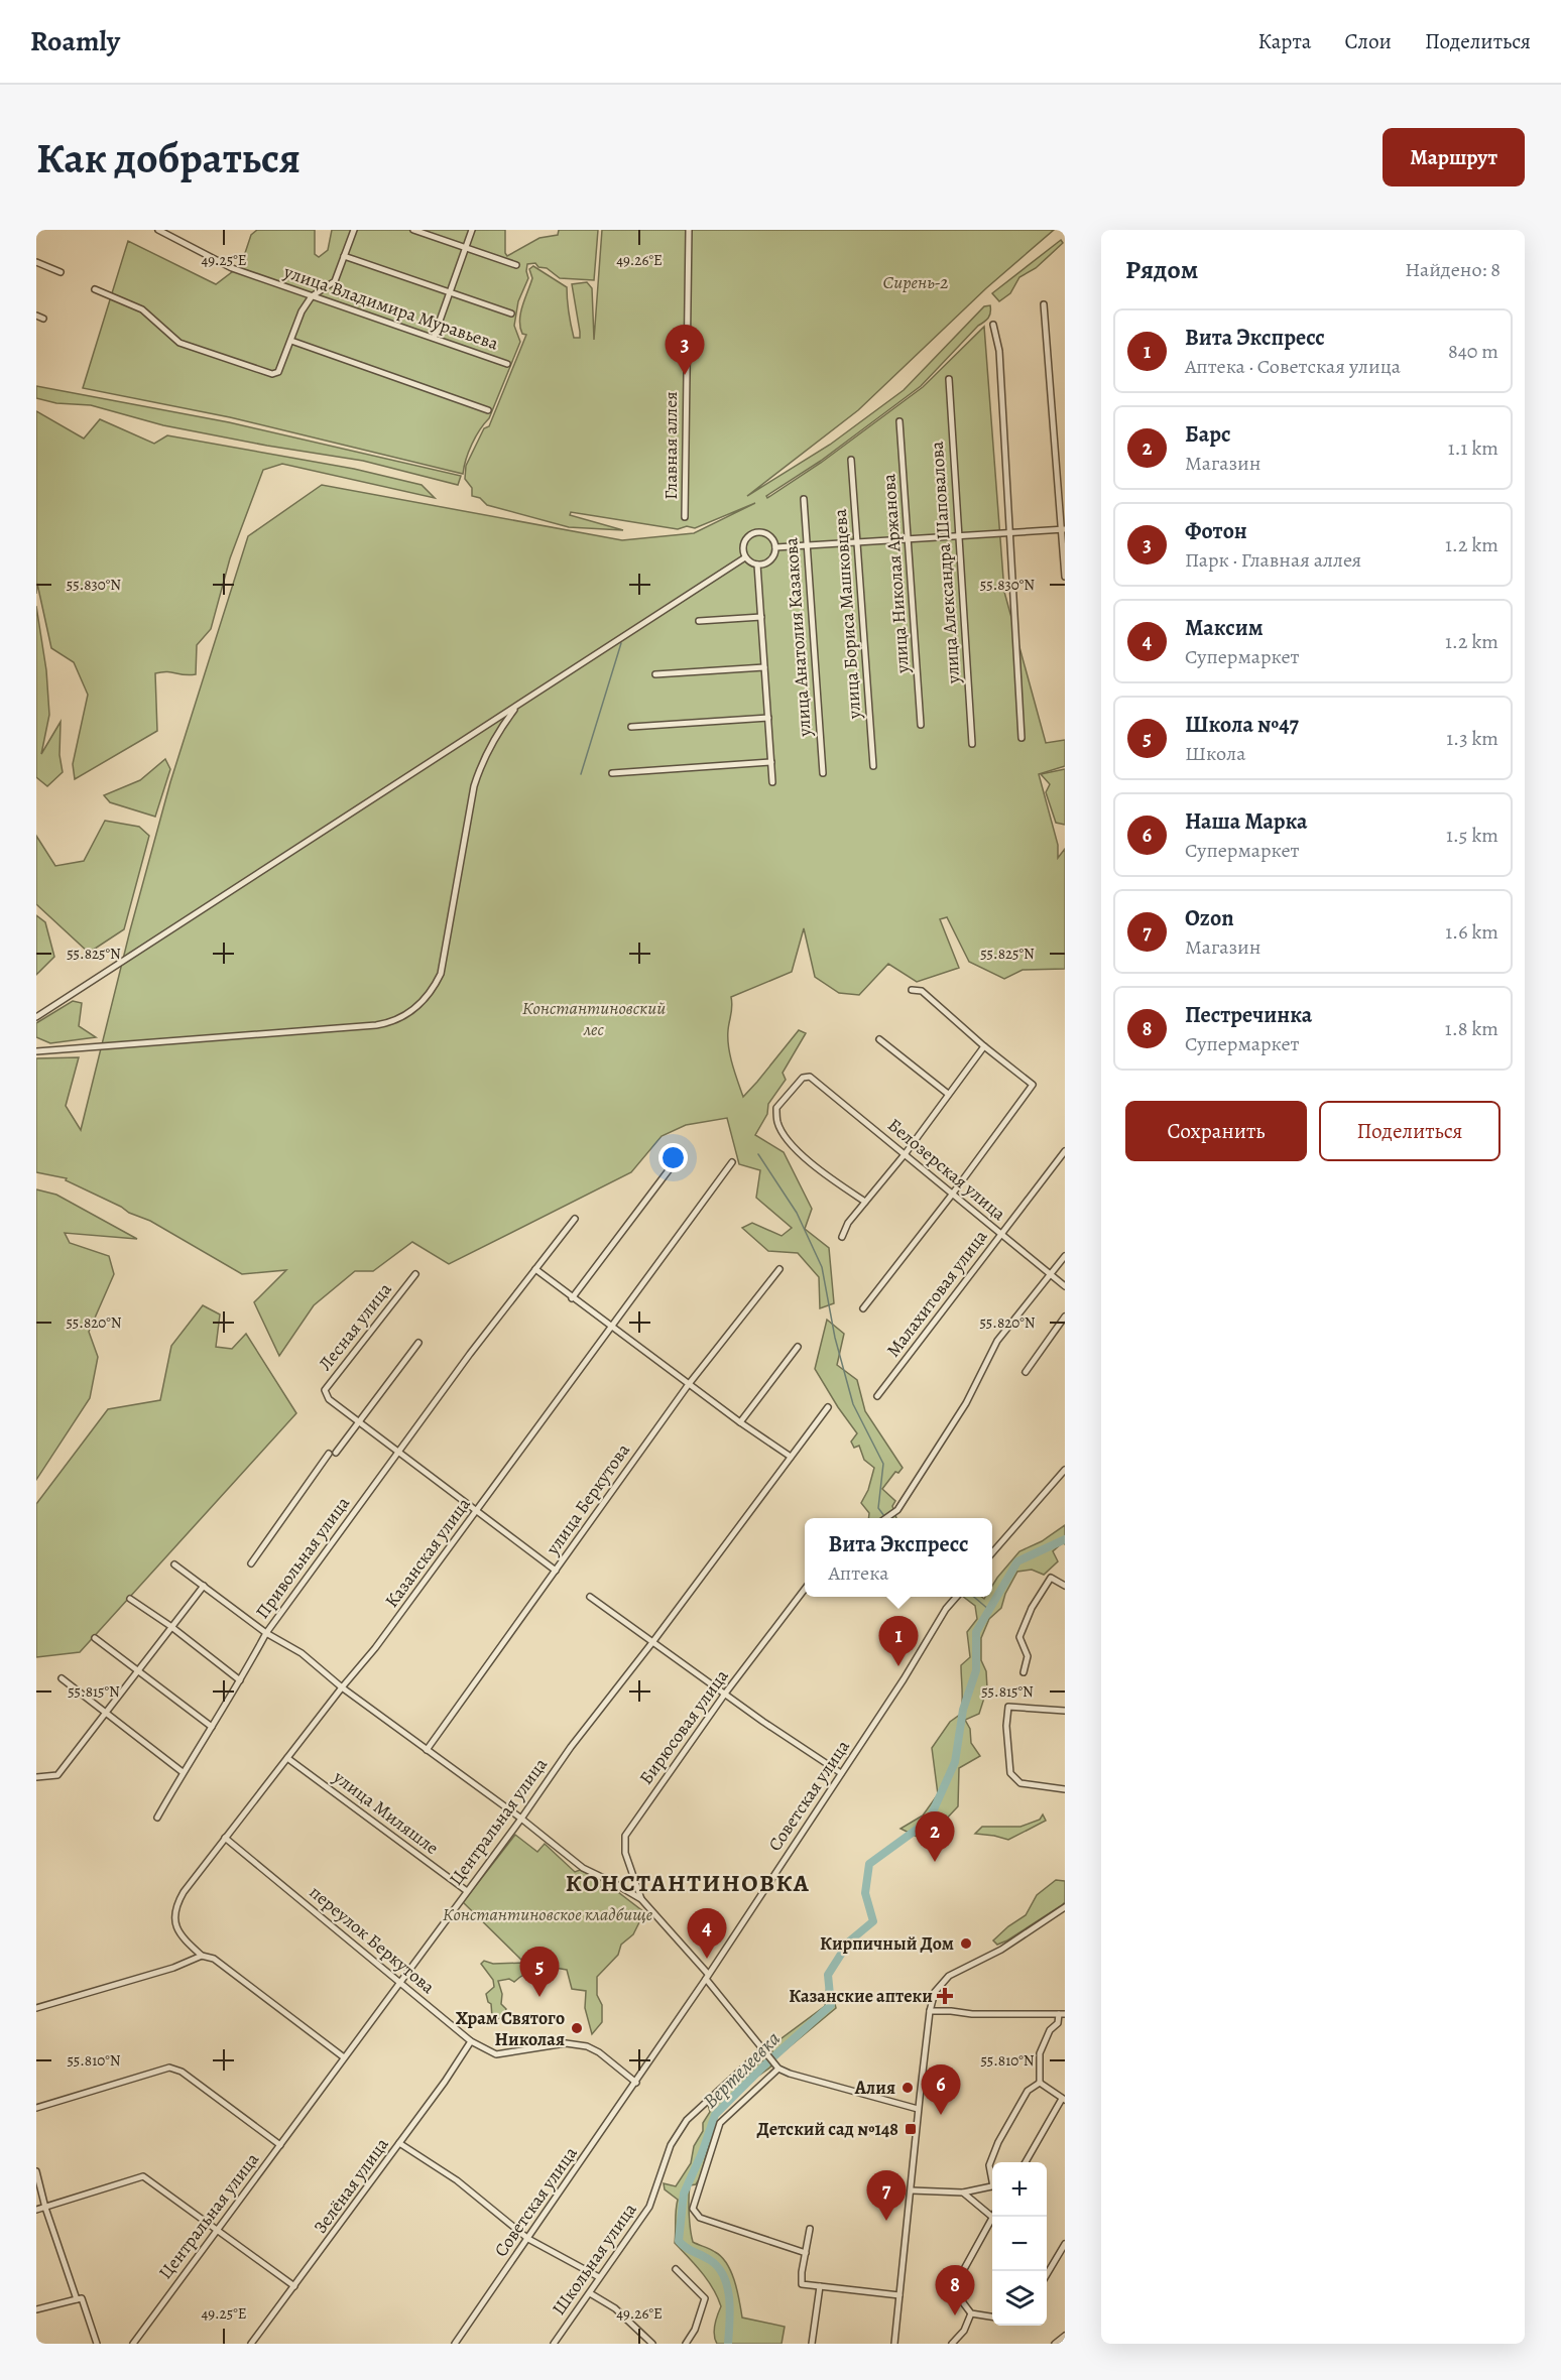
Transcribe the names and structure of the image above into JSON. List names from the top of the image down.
{
  "streets": {
    "street": [
      "улица Владимира Муравьева",
      "Главная аллея",
      "улица Александра Шаповалова",
      "улица Николая Аржанова",
      "улица Бориса Машковцева",
      "улица Анатолия Казакова",
      "Белозерская улица",
      "Малахитовая улица",
      "Лесная улица",
      "улица Беркутова",
      "Казанская улица",
      "Привольная улица",
      "Бирюсовая улица",
      "Советская улица",
      "улица Миляшле",
      "Центральная улица",
      "переулок Беркутова",
      "Зелёная улица",
      "Школьная улица"
    ]
  },
  "crossings": [
    ["Белозерская улица", "Малахитовая улица"],
    ["улица Беркутова", "Привольная улица"],
    ["Казанская улица", "Привольная улица"],
    ["Казанская улица", "улица Миляшле"],
    ["Казанская улица", "переулок Беркутова"],
    ["Привольная улица", "Бирюсовая улица"],
    ["Привольная улица", "Центральная улица"],
    ["Советская улица", "переулок Беркутова"],
    ["улица Миляшле", "Центральная улица"],
    ["Центральная улица", "переулок Беркутова"],
    ["переулок Беркутова", "Зелёная улица"]
  ],
  "districts": ["КОНСТАНТИНОВКА"],
  "water": ["Вертелеевка"],
  "parks": ["Сирень-2", "Константиновский лес", "Константиновское кладбище"],
  "places": {
    "other": ["Кирпичный Дом", "Храм Святого Николая", "Алия"],
    "health": ["Казанские аптеки"],
    "transit": ["Детский сад №148"]
  },
  "page": {
    "header": "Roamly",
    "nav": ["Карта", "Слои", "Поделиться"],
    "buttons": [
      "Маршрут",
      ["Сохранить", "Поделиться"]
    ],
    "title": "Как добраться",
    "heading": ["Рядом", "Найдено: 8"],
    "list": [
      {
        "mark": "1",
        "name": "Вита Экспресс",
        "note": "Аптека · Советская улица",
        "value": "840 m"
      },
      {
        "mark": "2",
        "name": "Барс",
        "note": "Магазин",
        "value": "1.1 km"
      },
      {
        "mark": "3",
        "name": "Фотон",
        "note": "Парк · Главная аллея",
        "value": "1.2 km"
      },
      {
        "mark": "4",
        "name": "Максим",
        "note": "Супермаркет",
        "value": "1.2 km"
      },
      {
        "mark": "5",
        "name": "Школа №47",
        "note": "Школа",
        "value": "1.3 km"
      },
      {
        "mark": "6",
        "name": "Наша Марка",
        "note": "Супермаркет",
        "value": "1.5 km"
      },
      {
        "mark": "7",
        "name": "Ozon",
        "note": "Магазин",
        "value": "1.6 km"
      },
      {
        "mark": "8",
        "name": "Пестречинка",
        "note": "Супермаркет",
        "value": "1.8 km"
      }
    ],
    "pins": [
      "3",
      "1",
      "2",
      "4",
      "5",
      "6",
      "7",
      "8"
    ],
    "popup": ["Вита Экспресс", "Аптека"],
    "map_buttons": ["+", "−"]
  },
  "coordinates": [
    "49.25°E",
    "49.26°E",
    "55.830°N",
    "55.825°N",
    "55.820°N",
    "55.815°N",
    "55.810°N"
  ]
}
